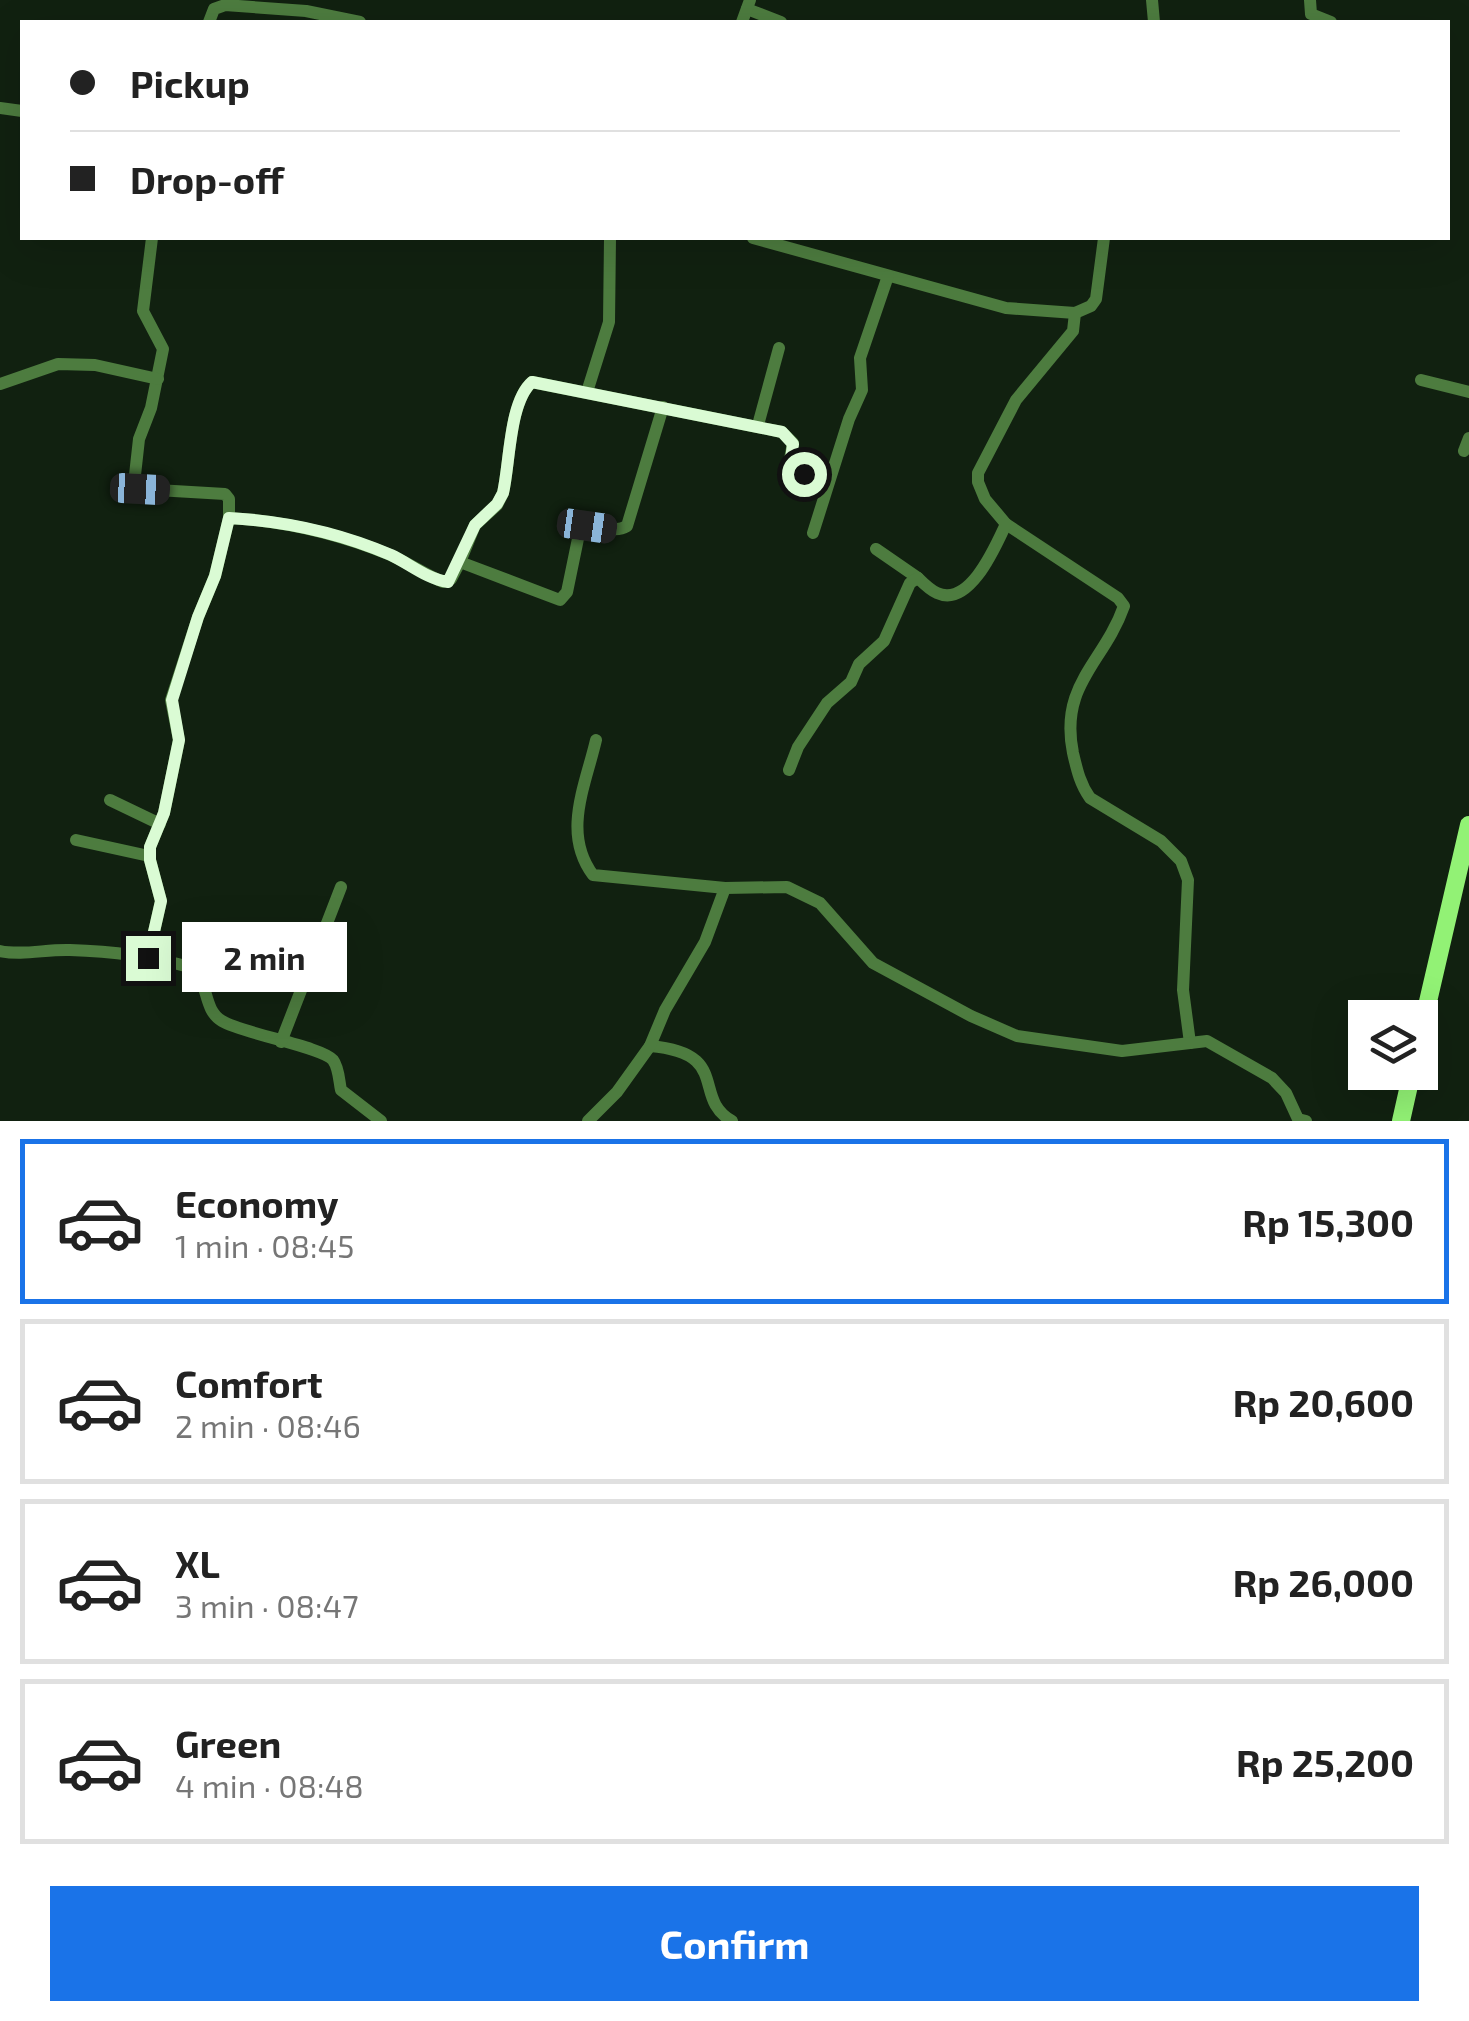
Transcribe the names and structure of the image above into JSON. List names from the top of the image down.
{
  "page": {
    "banner": ["Pickup", "Drop-off"],
    "bubble": "2 min",
    "list": [
      {
        "name": "Economy",
        "note": "1 min · 08:45",
        "value": "Rp 15,300"
      },
      {
        "name": "Comfort",
        "note": "2 min · 08:46",
        "value": "Rp 20,600"
      },
      {
        "name": "XL",
        "note": "3 min · 08:47",
        "value": "Rp 26,000"
      },
      {
        "name": "Green",
        "note": "4 min · 08:48",
        "value": "Rp 25,200"
      }
    ],
    "buttons": "Confirm"
  }
}
